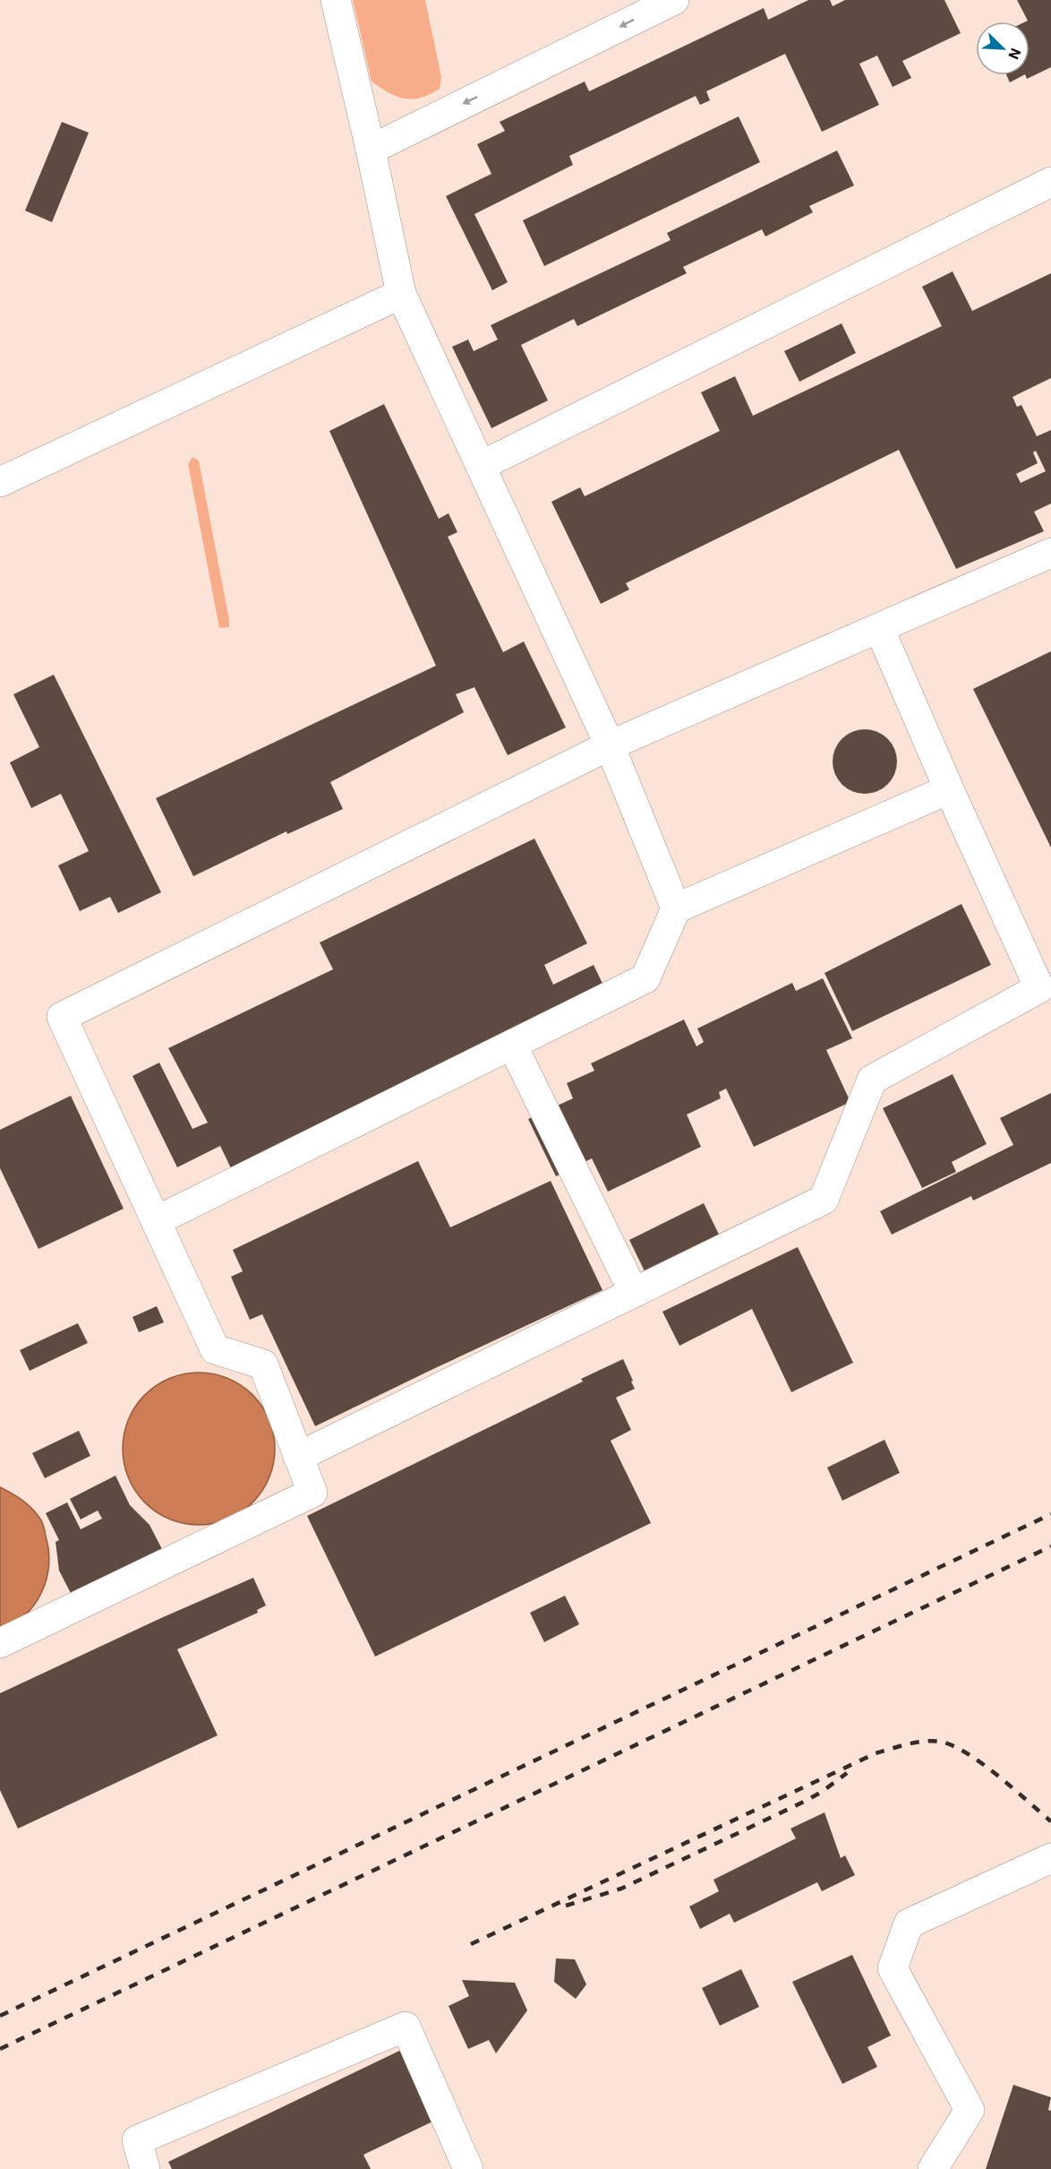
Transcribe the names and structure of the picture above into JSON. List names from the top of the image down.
{
  "north": "bottom right"
}
